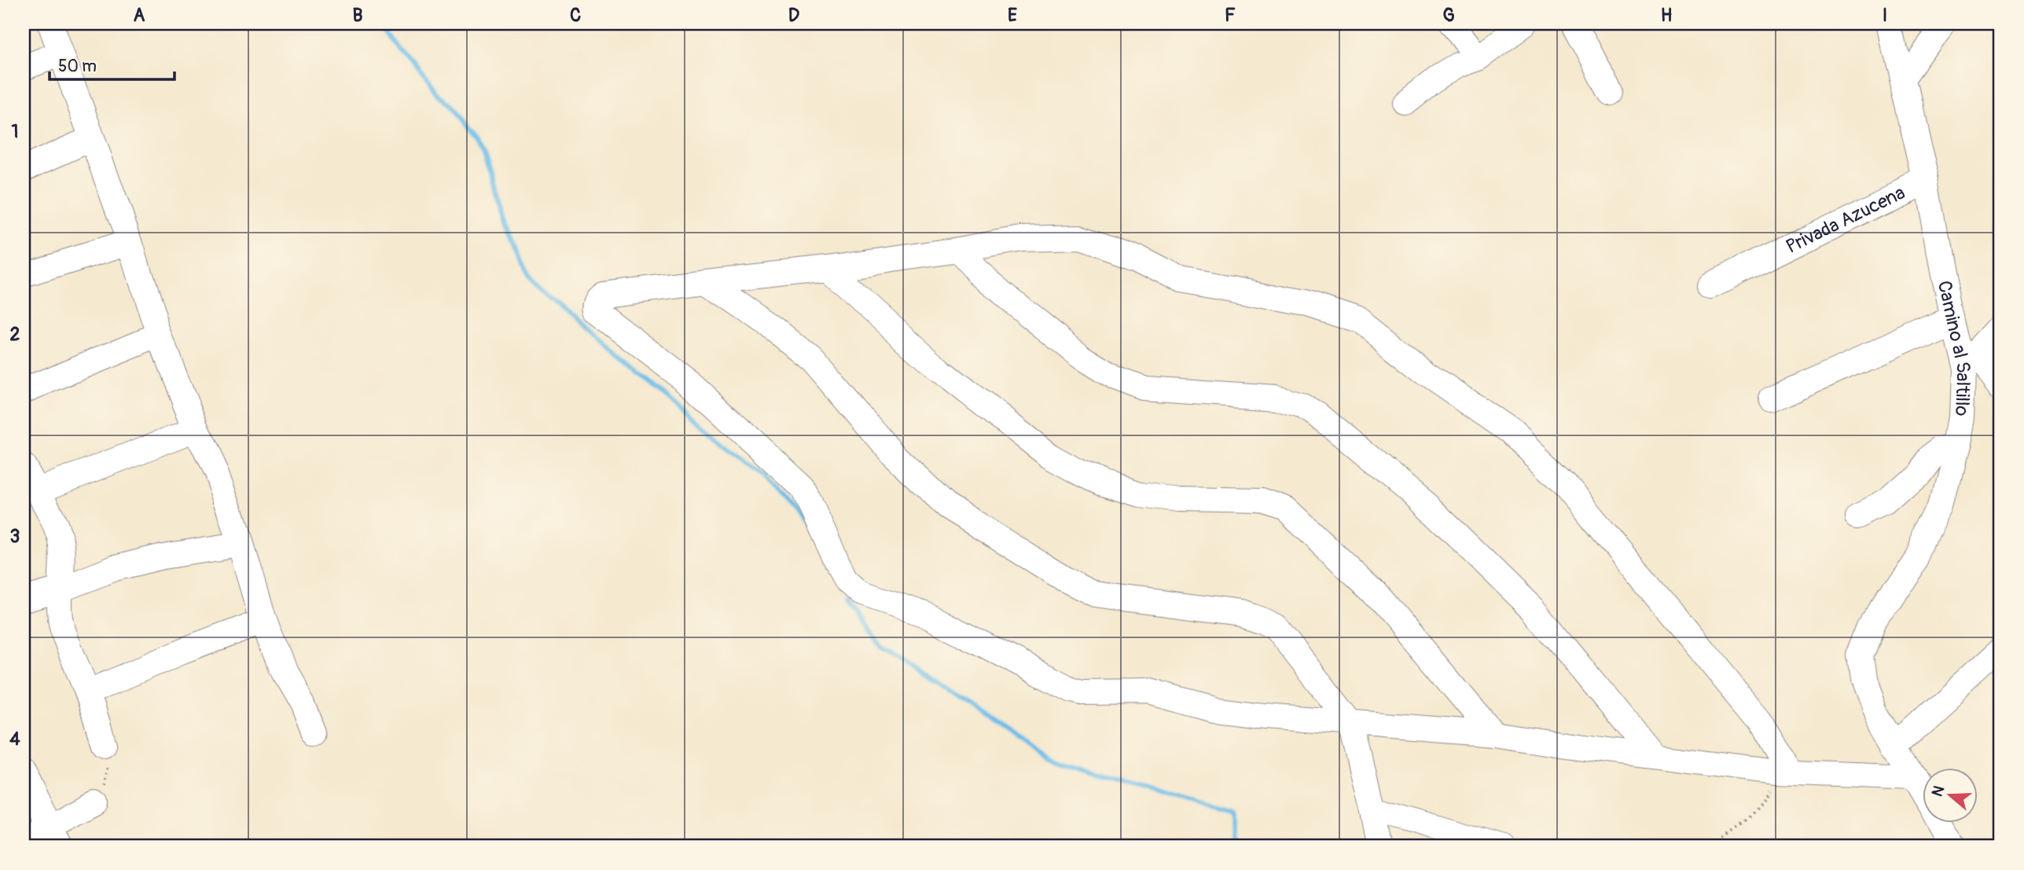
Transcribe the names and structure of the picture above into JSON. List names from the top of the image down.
{
  "streets": {
    "street": ["Privada Azucena", "Camino al Saltillo"]
  },
  "crossings": [
    ["Privada Azucena", "Camino al Saltillo"]
  ],
  "scale_bar": "50 m",
  "north": "left",
  "grid": {
    "columns": [
      "A",
      "B",
      "C",
      "D",
      "E",
      "F",
      "G",
      "H",
      "I"
    ],
    "rows": [
      "1",
      "2",
      "3",
      "4"
    ]
  }
}
